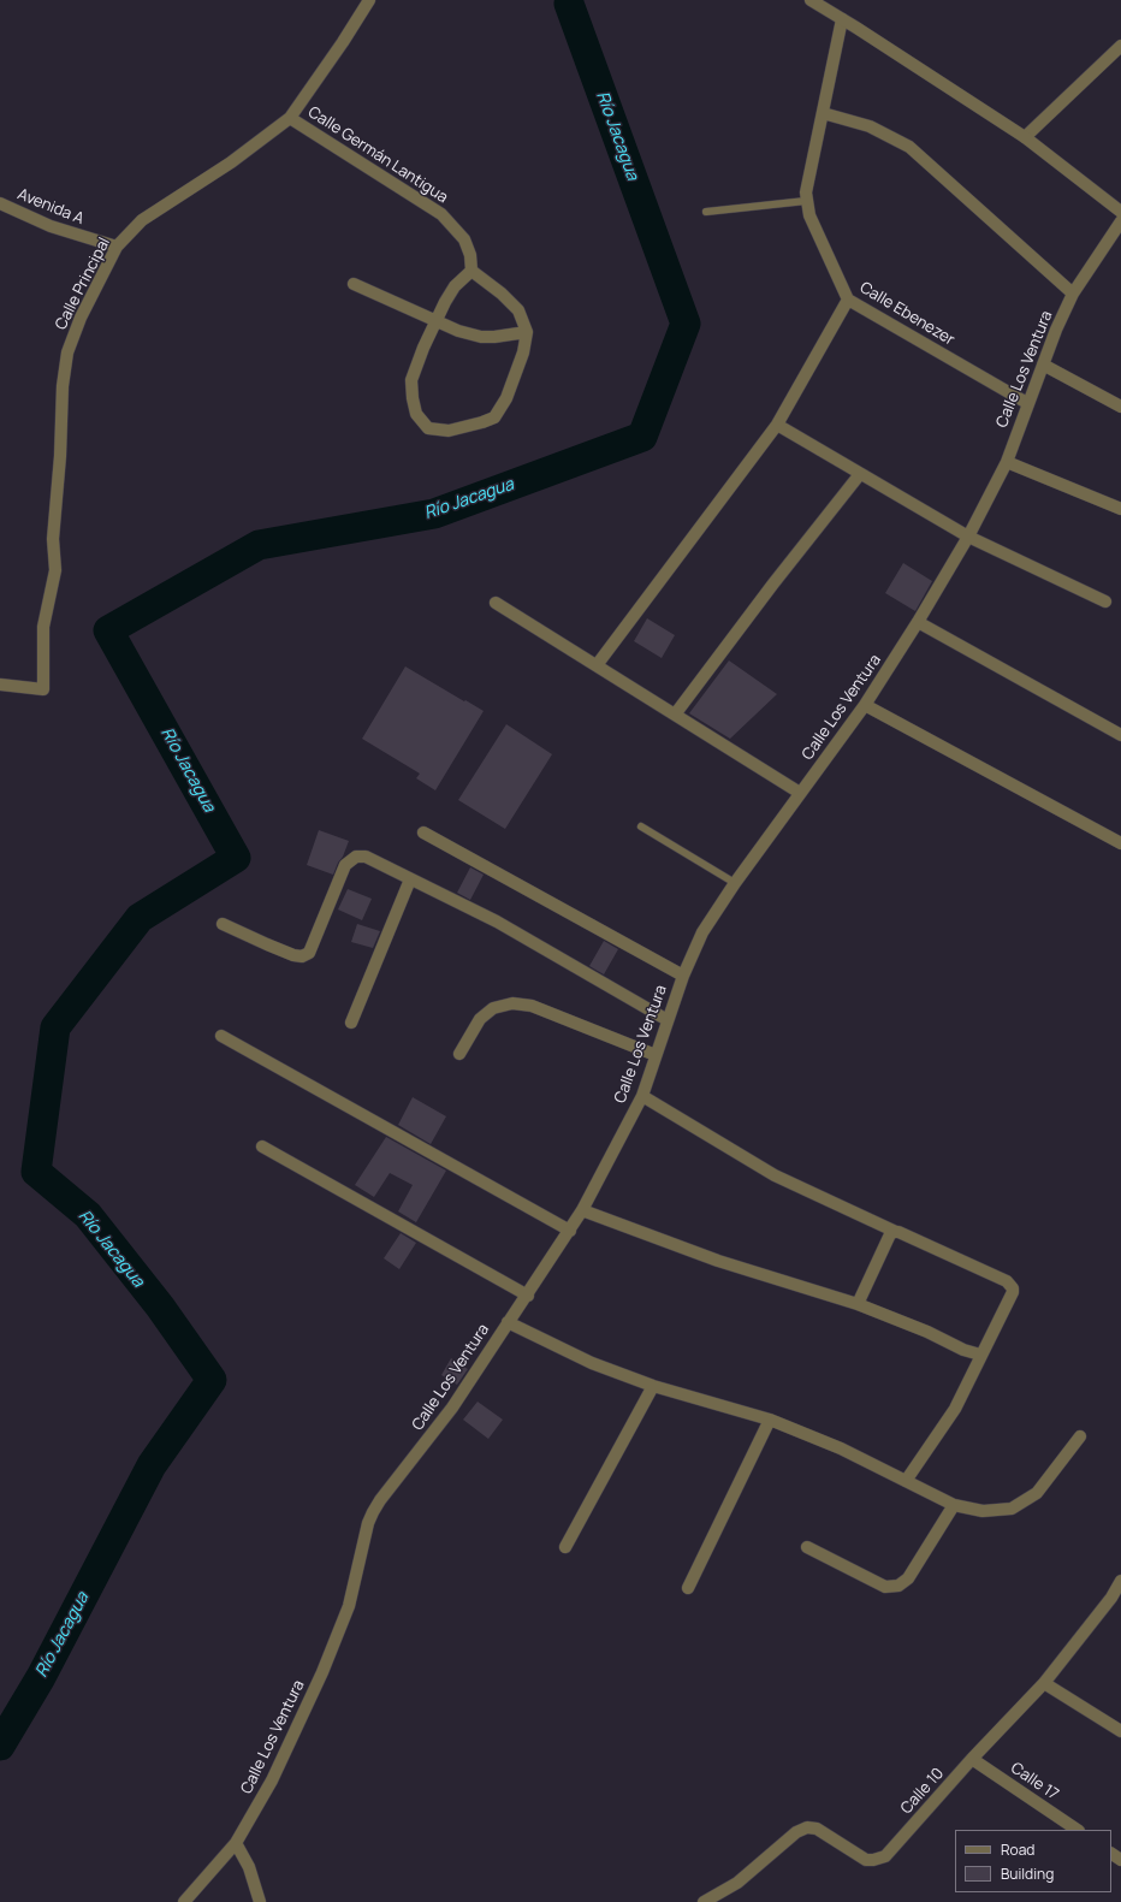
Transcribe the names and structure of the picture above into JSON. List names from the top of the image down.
{
  "streets": {
    "street": [
      "Calle Germán Lantigua",
      "Avenida A",
      "Calle Principal",
      "Calle Ebenezer",
      "Calle Los Ventura",
      "Calle 17",
      "Calle 10"
    ]
  },
  "crossings": [
    ["Calle Germán Lantigua", "Calle Principal"],
    ["Avenida A", "Calle Principal"],
    ["Calle Ebenezer", "Calle Los Ventura"],
    ["Calle 17", "Calle 10"]
  ],
  "water": ["Río Jacagua"],
  "legend": ["Road", "Building"]
}
